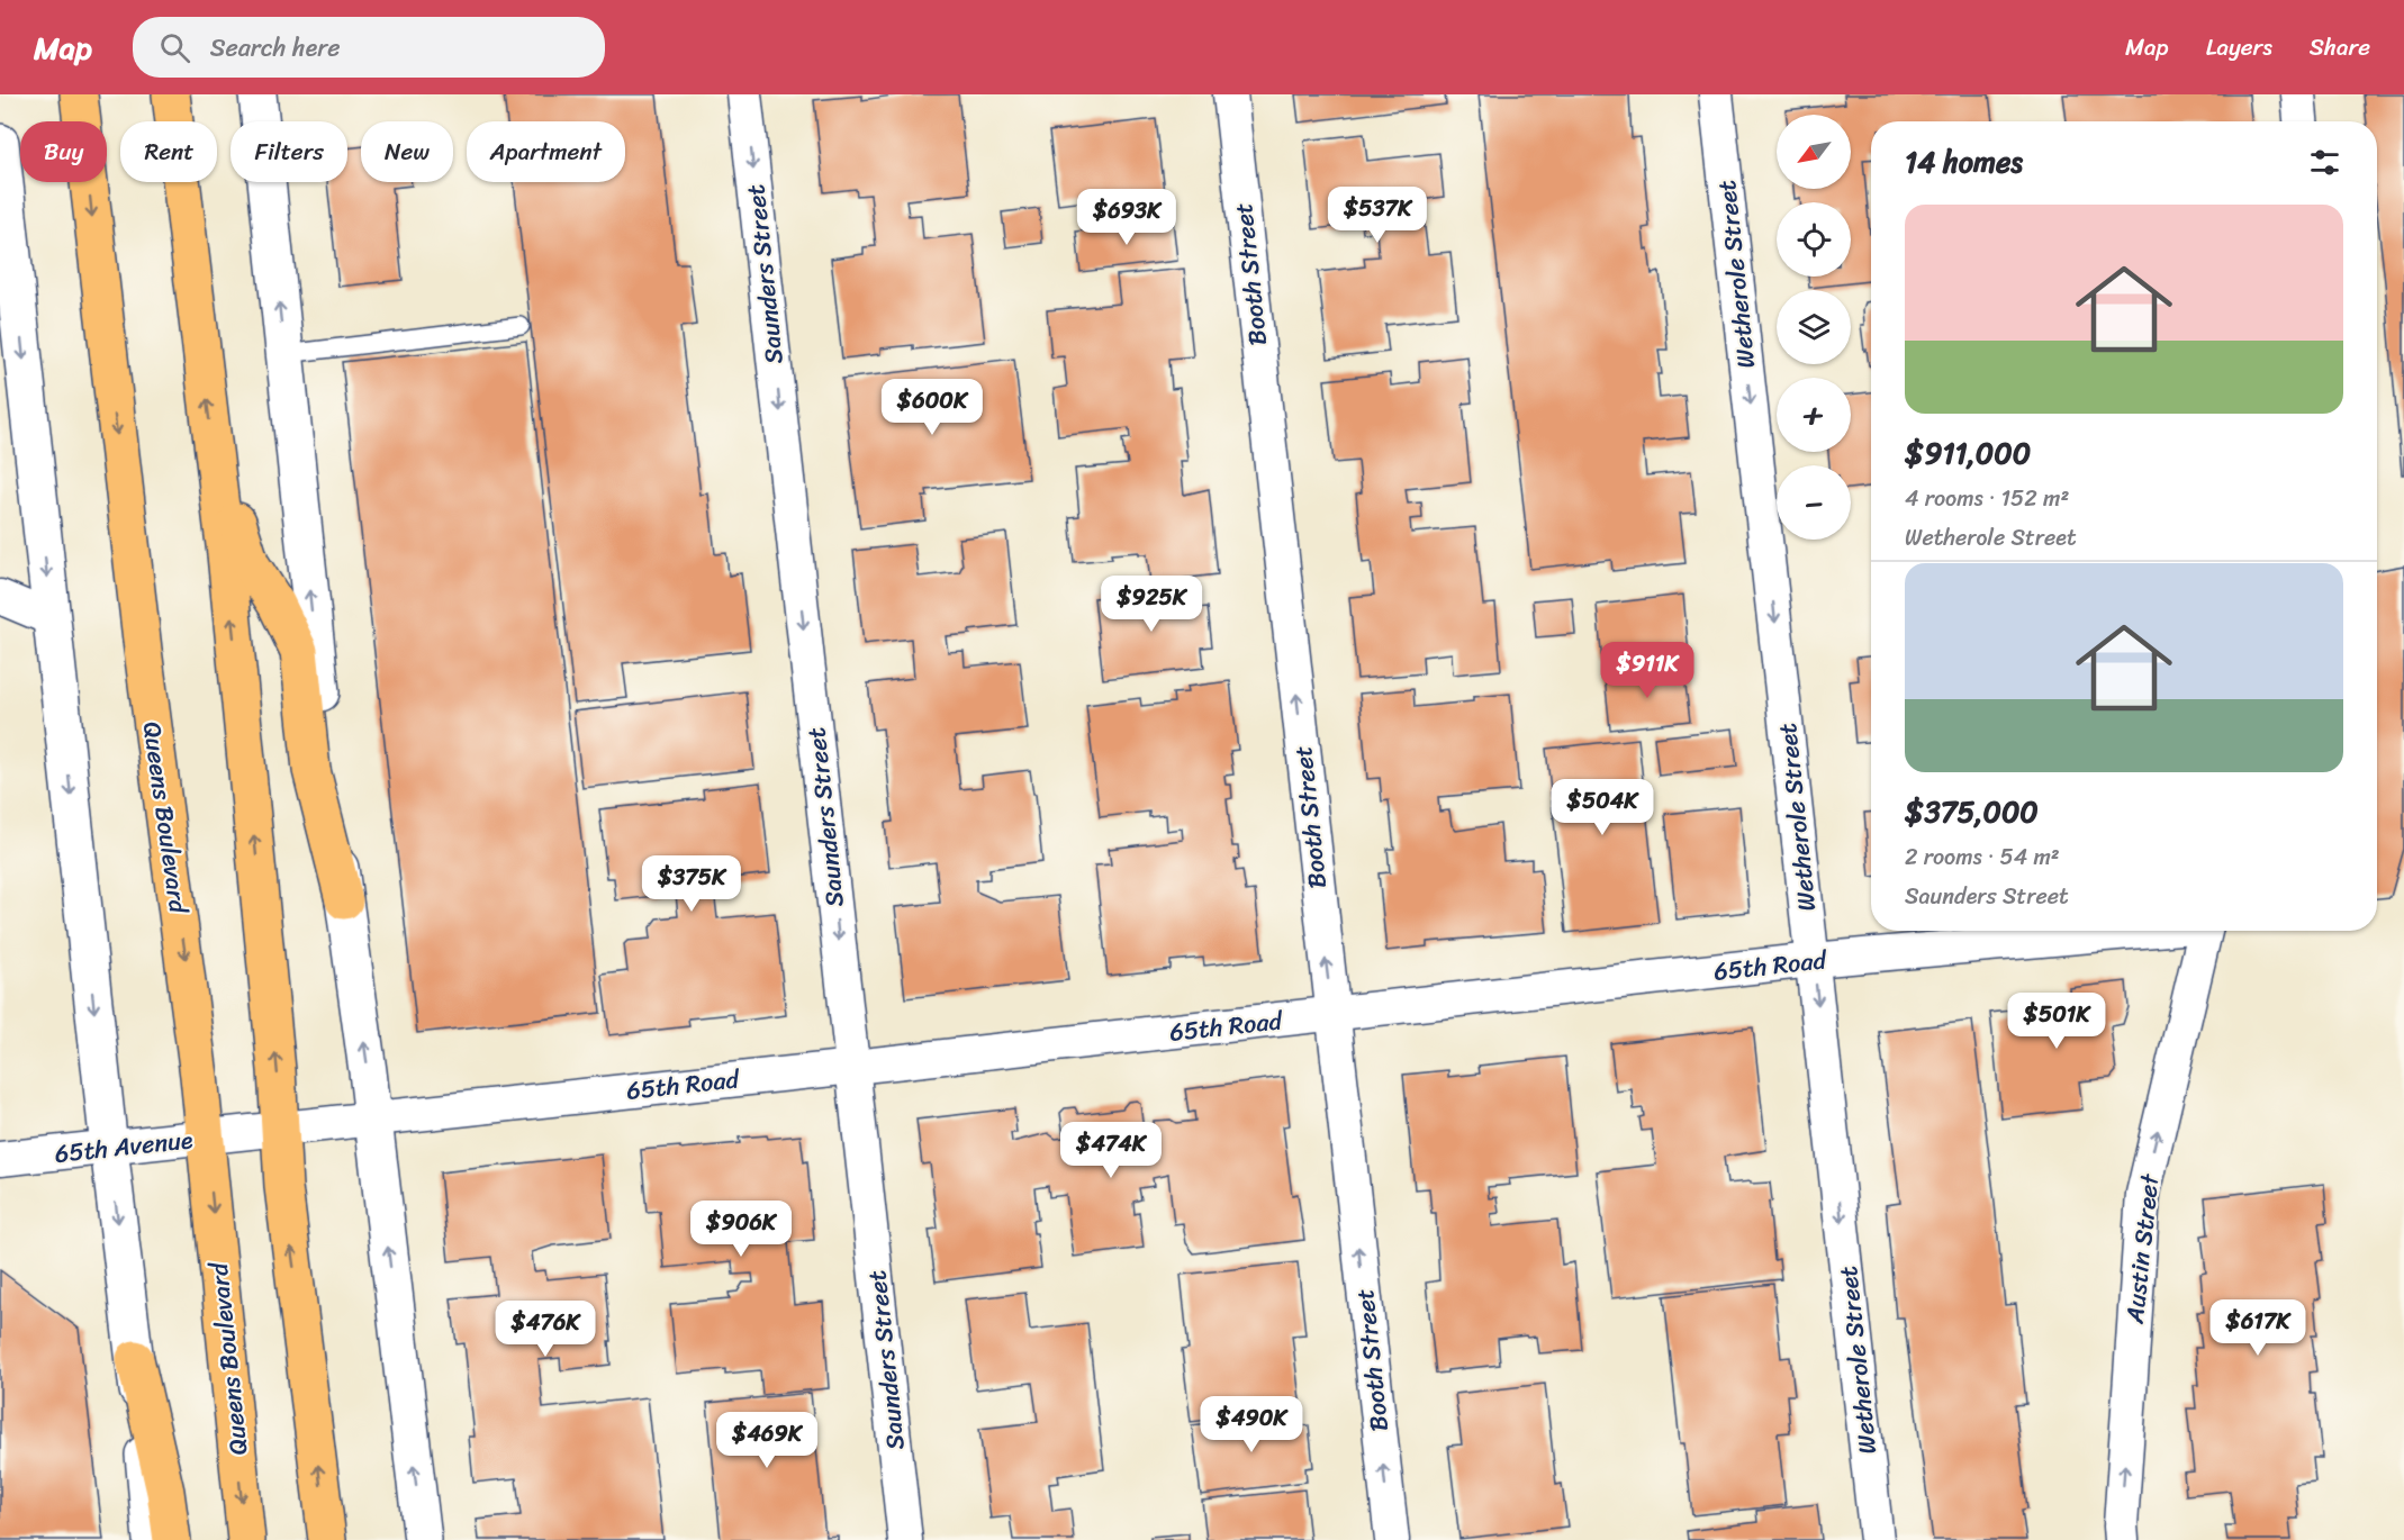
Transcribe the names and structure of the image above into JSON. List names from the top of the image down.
{
  "streets": {
    "main road": ["Queens Boulevard"],
    "street": [
      "Saunders Street",
      "Booth Street",
      "Wetherole Street",
      "65th Road",
      "65th Avenue",
      "Austin Street"
    ]
  },
  "crossings": [
    ["Saunders Street", "65th Road"],
    ["Booth Street", "65th Road"],
    ["Wetherole Street", "65th Road"],
    ["Queens Boulevard", "65th Avenue"],
    ["65th Road", "65th Avenue"]
  ],
  "one_way": [
    "Saunders Street",
    "Booth Street",
    "Wetherole Street",
    "Austin Street"
  ],
  "north": "bottom left",
  "page": {
    "header": "Map",
    "search": "Search here",
    "nav": ["Map", "Layers", "Share"],
    "map_buttons": ["+", "−"],
    "chip": [
      "Buy",
      "Rent",
      "Filters",
      "New",
      "Apartment"
    ],
    "heading": "14 homes",
    "price": [
      "$537K",
      "$693K",
      "$600K",
      "$925K",
      "$911K",
      "$504K",
      "$375K",
      "$501K",
      "$474K",
      "$906K",
      "$617K",
      "$476K",
      "$490K",
      "$469K"
    ],
    "list": [
      {
        "name": "$911,000",
        "note": "4 rooms · 152 m² · Wetherole Street"
      },
      {
        "name": "$375,000",
        "note": "2 rooms · 54 m² · Saunders Street"
      }
    ]
  }
}
